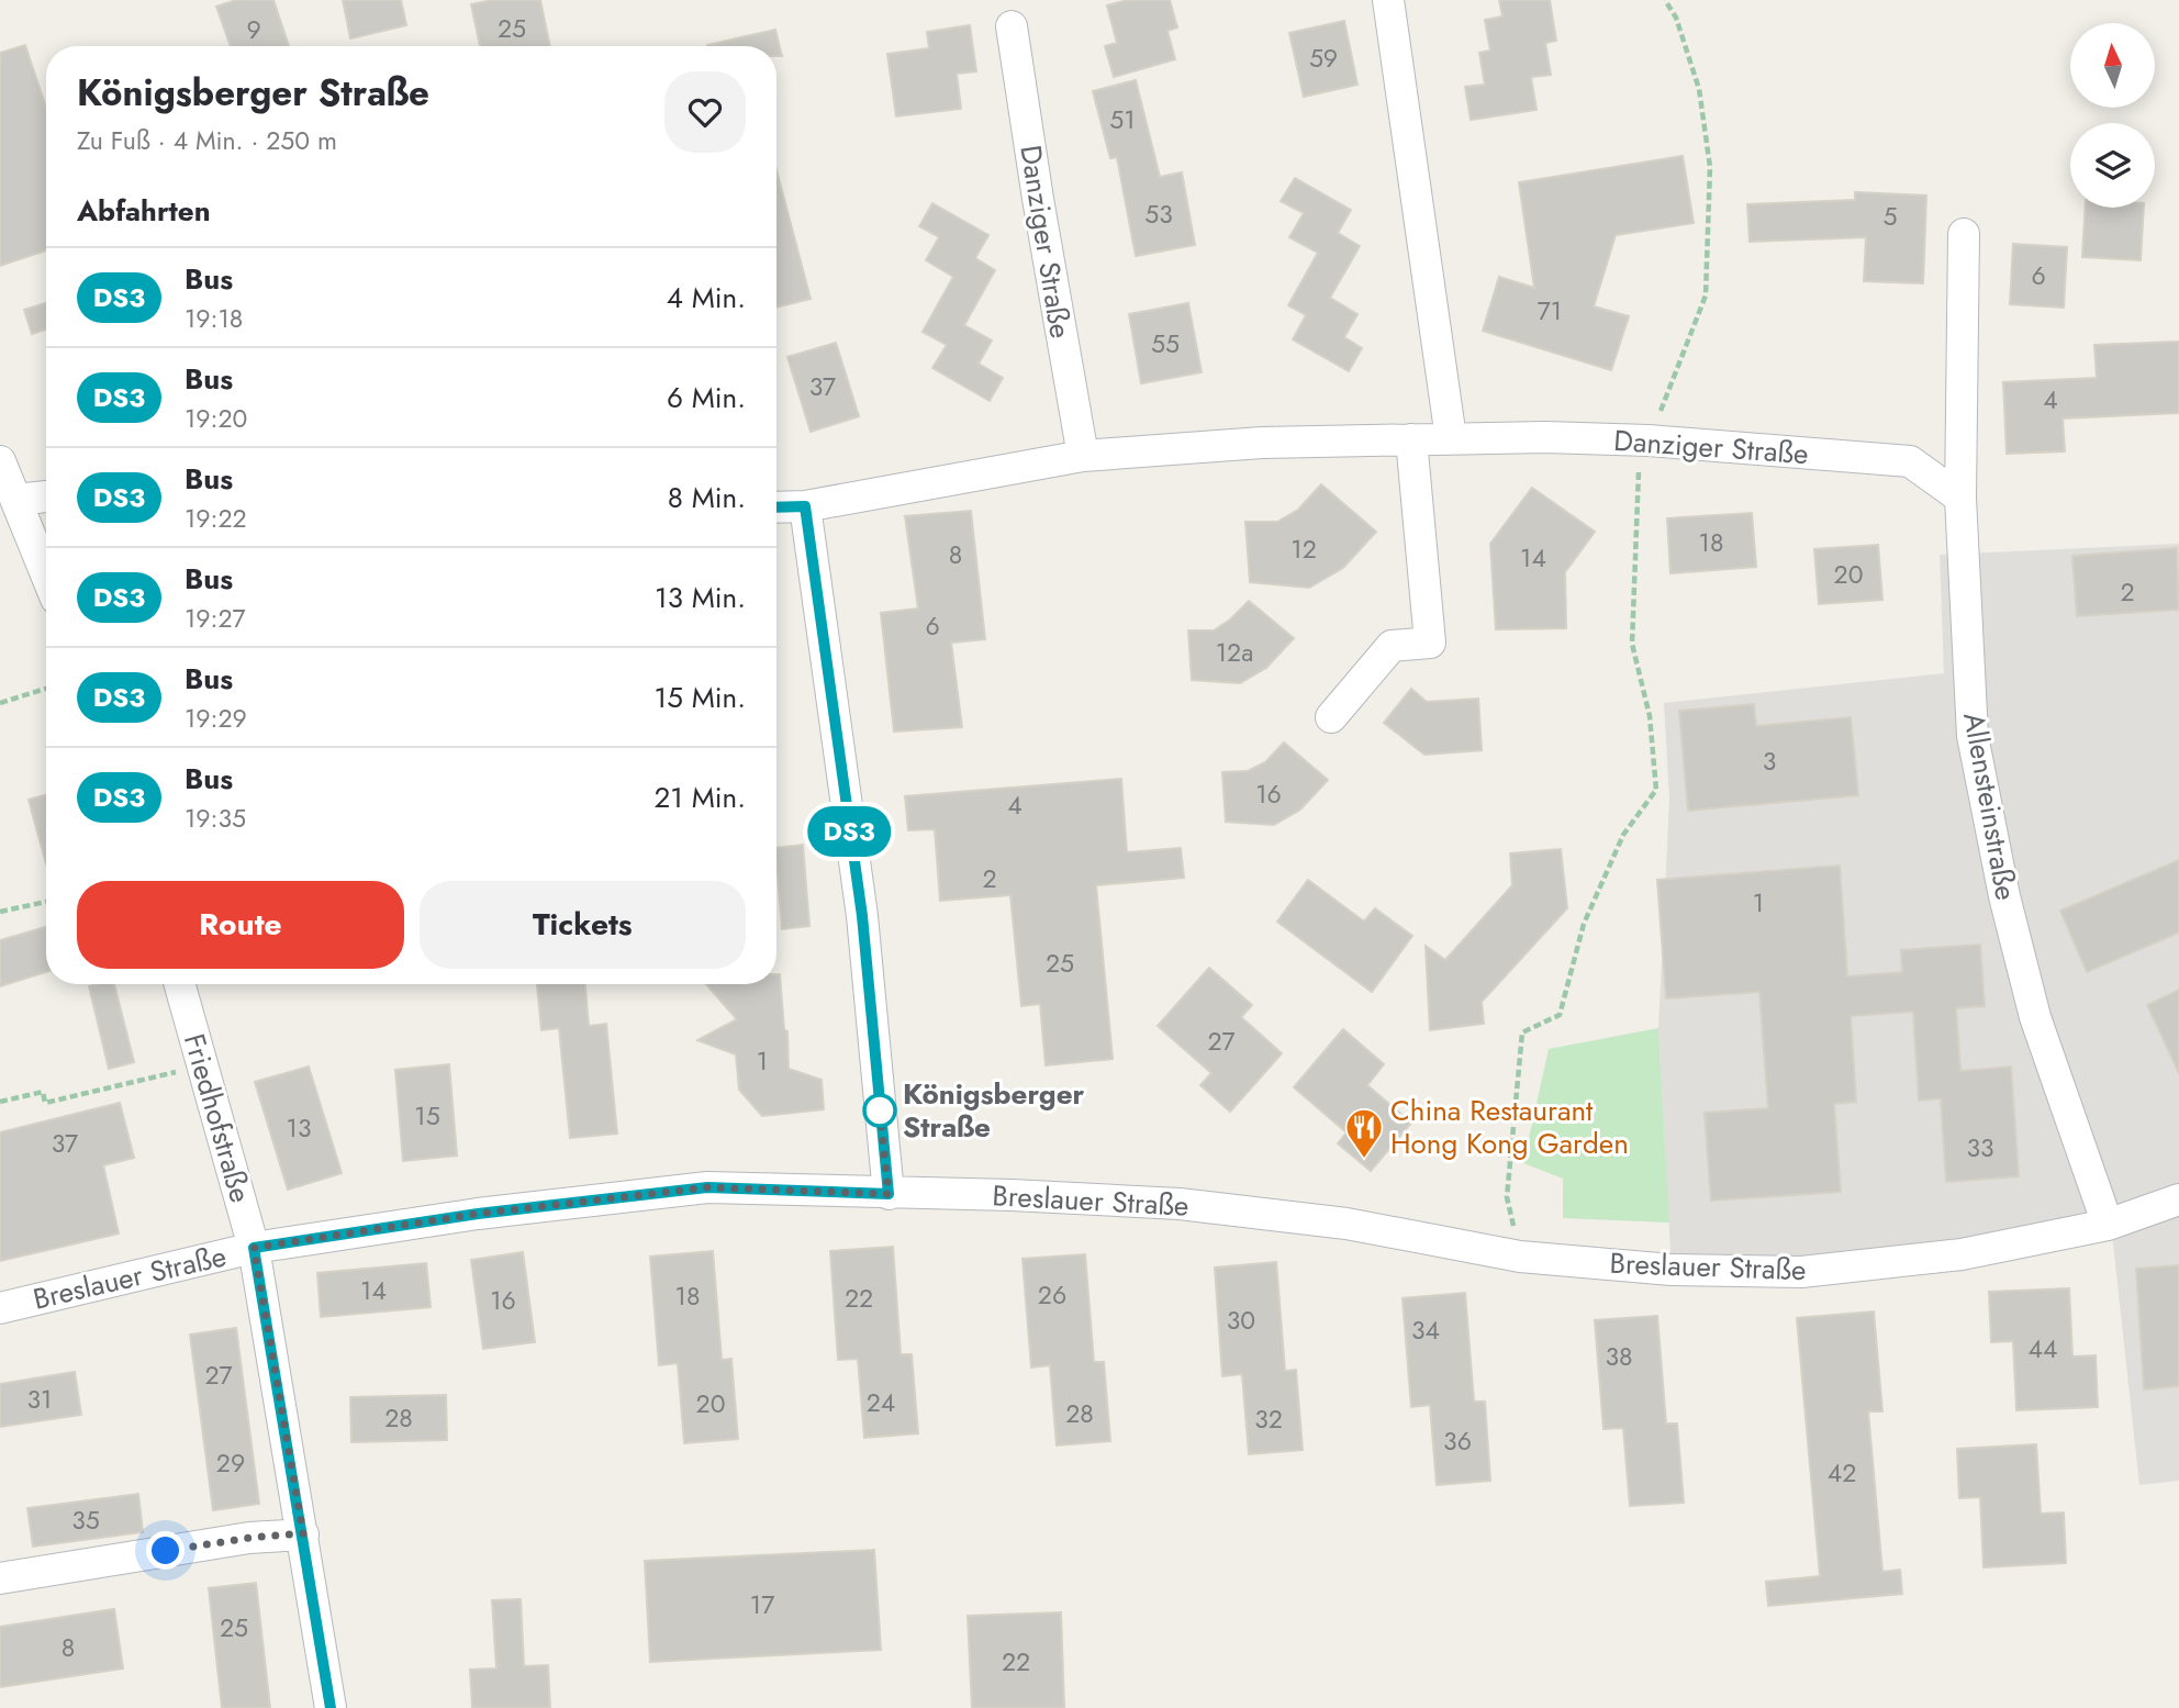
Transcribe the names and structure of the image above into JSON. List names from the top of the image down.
{
  "streets": {
    "street": [
      "Danziger Straße",
      "Allensteinstraße",
      "Friedhofstraße",
      "Breslauer Straße"
    ]
  },
  "crossings": [
    ["Danziger Straße", "Allensteinstraße"],
    ["Allensteinstraße", "Breslauer Straße"],
    ["Friedhofstraße", "Breslauer Straße"]
  ],
  "places": {
    "other": ["Königsberger Straße"],
    "restaurant": ["China Restaurant Hong Kong Garden"]
  },
  "lines": ["bus line DS3"],
  "house_numbers": [
    "25",
    "9",
    "59",
    "51",
    "53",
    "5",
    "6",
    "71",
    "55",
    "37",
    "4",
    "18",
    "12",
    "8",
    "14",
    "20",
    "2",
    "6",
    "12a",
    "3",
    "16",
    "4",
    "2",
    "1",
    "25",
    "27",
    "1",
    "15",
    "13",
    "37",
    "33",
    "14",
    "26",
    "18",
    "22",
    "16",
    "30",
    "34",
    "44",
    "38",
    "27",
    "31",
    "24",
    "20",
    "28",
    "28",
    "32",
    "36",
    "29",
    "42",
    "35",
    "17",
    "25",
    "8",
    "22"
  ],
  "north": "top",
  "page": {
    "on_map": "DS3",
    "heading": [
      ["Königsberger Straße", "Zu Fuß · 4 Min. · 250 m"],
      "Abfahrten"
    ],
    "list": [
      {
        "mark": "DS3",
        "name": "Bus",
        "note": "19:18",
        "value": "4 Min."
      },
      {
        "mark": "DS3",
        "name": "Bus",
        "note": "19:20",
        "value": "6 Min."
      },
      {
        "mark": "DS3",
        "name": "Bus",
        "note": "19:22",
        "value": "8 Min."
      },
      {
        "mark": "DS3",
        "name": "Bus",
        "note": "19:27",
        "value": "13 Min."
      },
      {
        "mark": "DS3",
        "name": "Bus",
        "note": "19:29",
        "value": "15 Min."
      },
      {
        "mark": "DS3",
        "name": "Bus",
        "note": "19:35",
        "value": "21 Min."
      }
    ],
    "buttons": ["Route", "Tickets"]
  }
}
